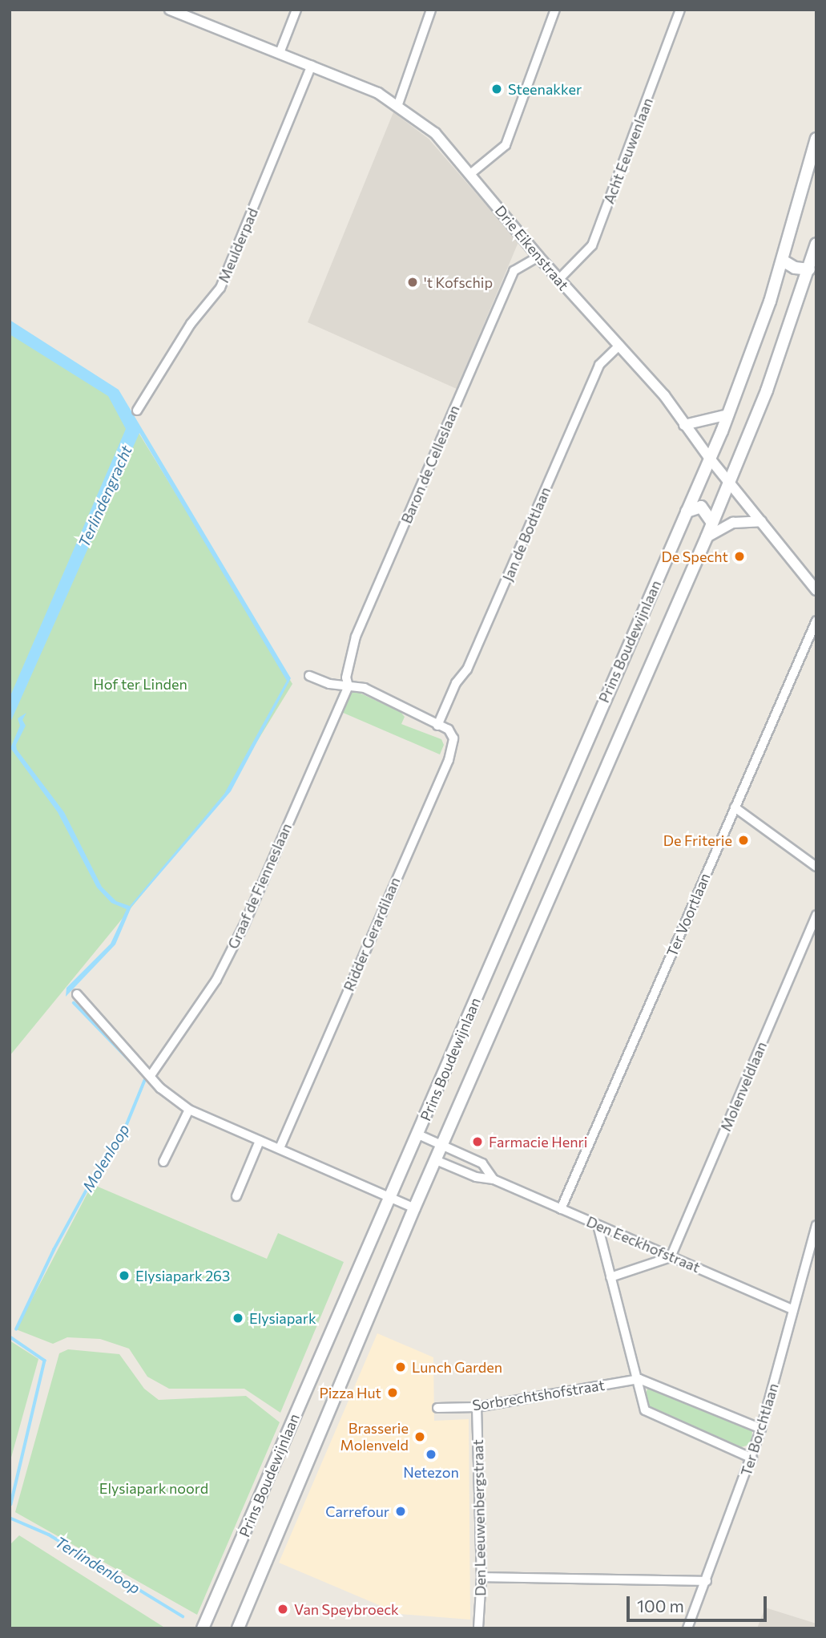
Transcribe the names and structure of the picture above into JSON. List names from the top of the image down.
{
  "streets": {
    "main road": ["Prins Boudewijnlaan"],
    "street": [
      "Acht Eeuwenlaan",
      "Meulderpad",
      "Drie Eikenstraat",
      "Baron de Celleslaan",
      "Jan de Bodtlaan",
      "Graaf de Fienneslaan",
      "Ter Voortlaan",
      "Ridder Gerardilaan",
      "Molenveldlaan",
      "Den Eeckhofstraat",
      "Sorbrechtshofstraat",
      "Ter Borchtlaan",
      "Den Leeuwenbergstraat"
    ]
  },
  "crossings": [
    ["Acht Eeuwenlaan", "Drie Eikenstraat"],
    ["Meulderpad", "Drie Eikenstraat"],
    ["Drie Eikenstraat", "Baron de Celleslaan"],
    ["Drie Eikenstraat", "Jan de Bodtlaan"],
    ["Drie Eikenstraat", "Prins Boudewijnlaan"],
    ["Baron de Celleslaan", "Graaf de Fienneslaan"],
    ["Jan de Bodtlaan", "Ridder Gerardilaan"],
    ["Prins Boudewijnlaan", "Den Eeckhofstraat"],
    ["Ter Voortlaan", "Den Eeckhofstraat"],
    ["Molenveldlaan", "Den Eeckhofstraat"],
    ["Den Eeckhofstraat", "Ter Borchtlaan"],
    ["Sorbrechtshofstraat", "Den Leeuwenbergstraat"]
  ],
  "water": ["Terlindengracht", "Molenloop", "Terlindenloop"],
  "parks": ["Hof ter Linden", "Elysiapark noord"],
  "places": [
    "Steenakker",
    "'t Kofschip",
    "De Specht",
    "De Friterie",
    "Farmacie Henri",
    "Elysiapark 263",
    "Elysiapark",
    "Lunch Garden",
    "Pizza Hut",
    "Brasserie Molenveld",
    "Netezon",
    "Carrefour",
    "Van Speybroeck"
  ],
  "scale_bar": "100 m"
}
